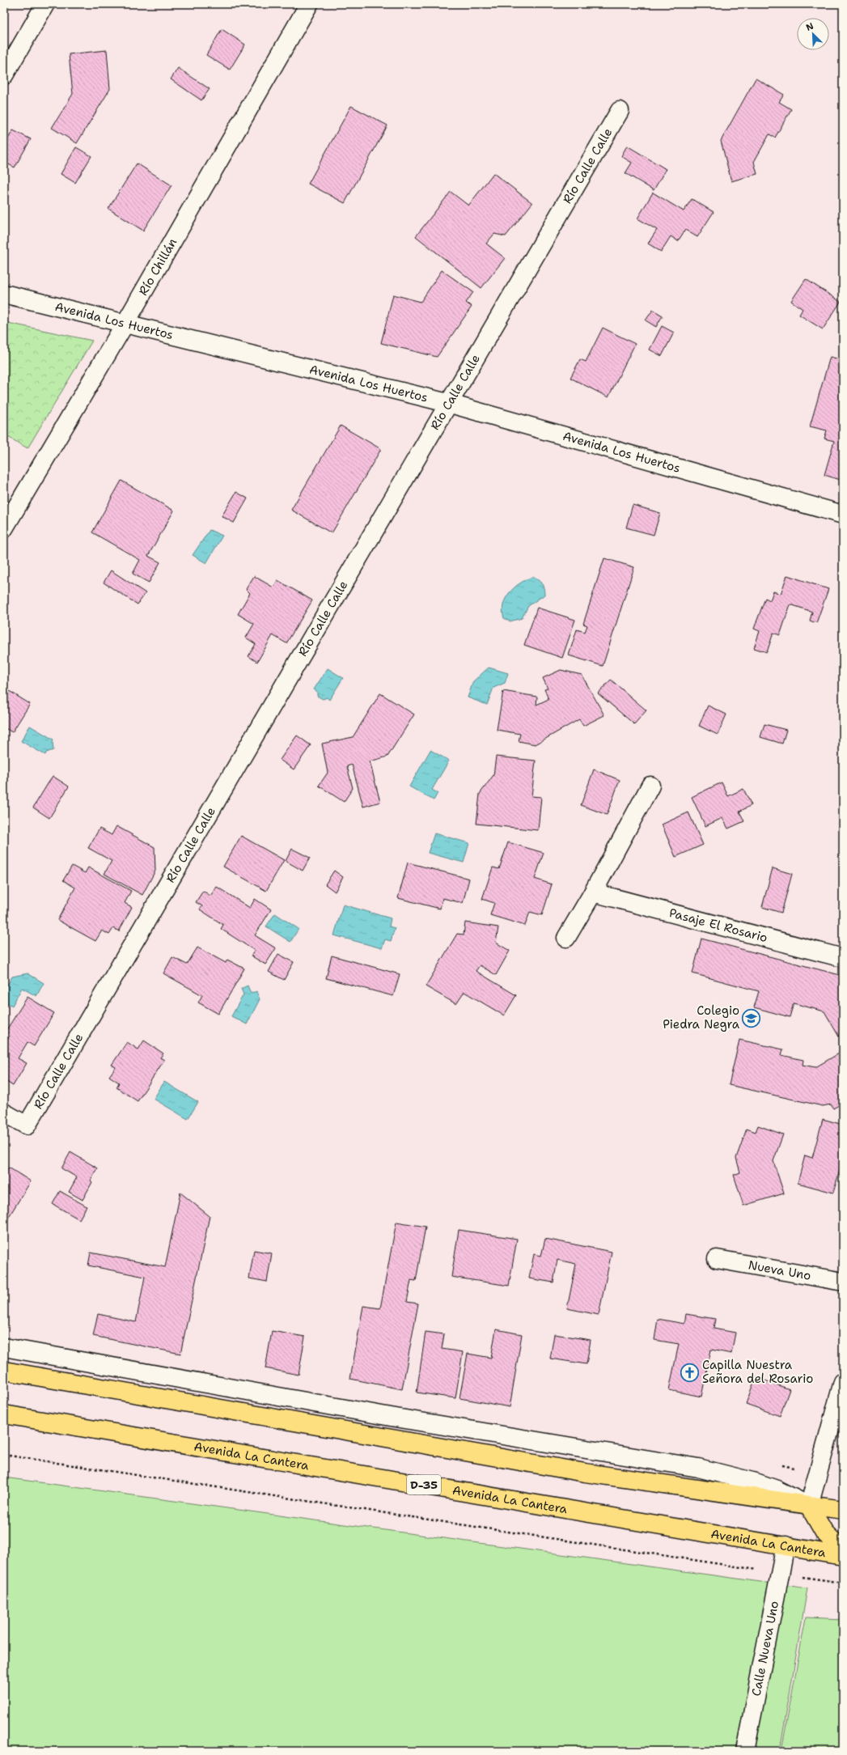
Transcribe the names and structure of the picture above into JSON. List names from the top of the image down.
{
  "streets": {
    "highway": ["Avenida La Cantera", "D-35"],
    "street": [
      "Río Calle Calle",
      "Río Chillán",
      "Avenida Los Huertos",
      "Pasaje El Rosario",
      "Nueva Uno",
      "Calle Nueva Uno"
    ]
  },
  "crossings": [
    ["Río Calle Calle", "Avenida Los Huertos"],
    ["Río Chillán", "Avenida Los Huertos"],
    ["Avenida La Cantera", "Calle Nueva Uno"]
  ],
  "places": {
    "school or university": ["Colegio Piedra Negra"],
    "church": ["Capilla Nuestra Señora del Rosario"]
  },
  "north": "top left"
}
